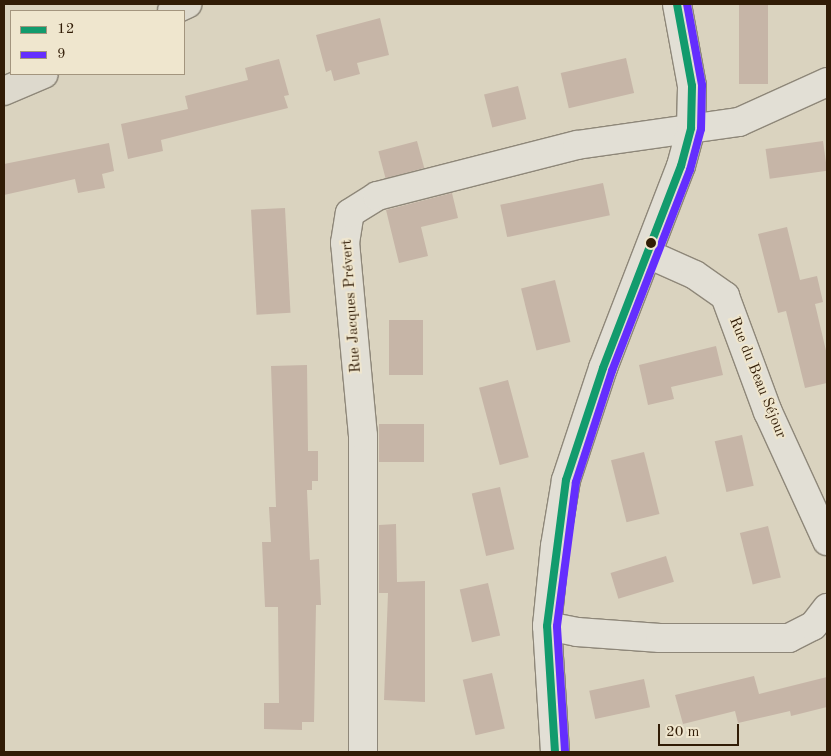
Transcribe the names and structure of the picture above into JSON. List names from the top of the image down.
{
  "streets": {
    "street": ["Rue Jacques Prévert", "Rue du Beau Séjour"]
  },
  "lines": ["transit line 12", "transit line 9"],
  "legend": ["12", "9"],
  "scale_bar": "20 m"
}
